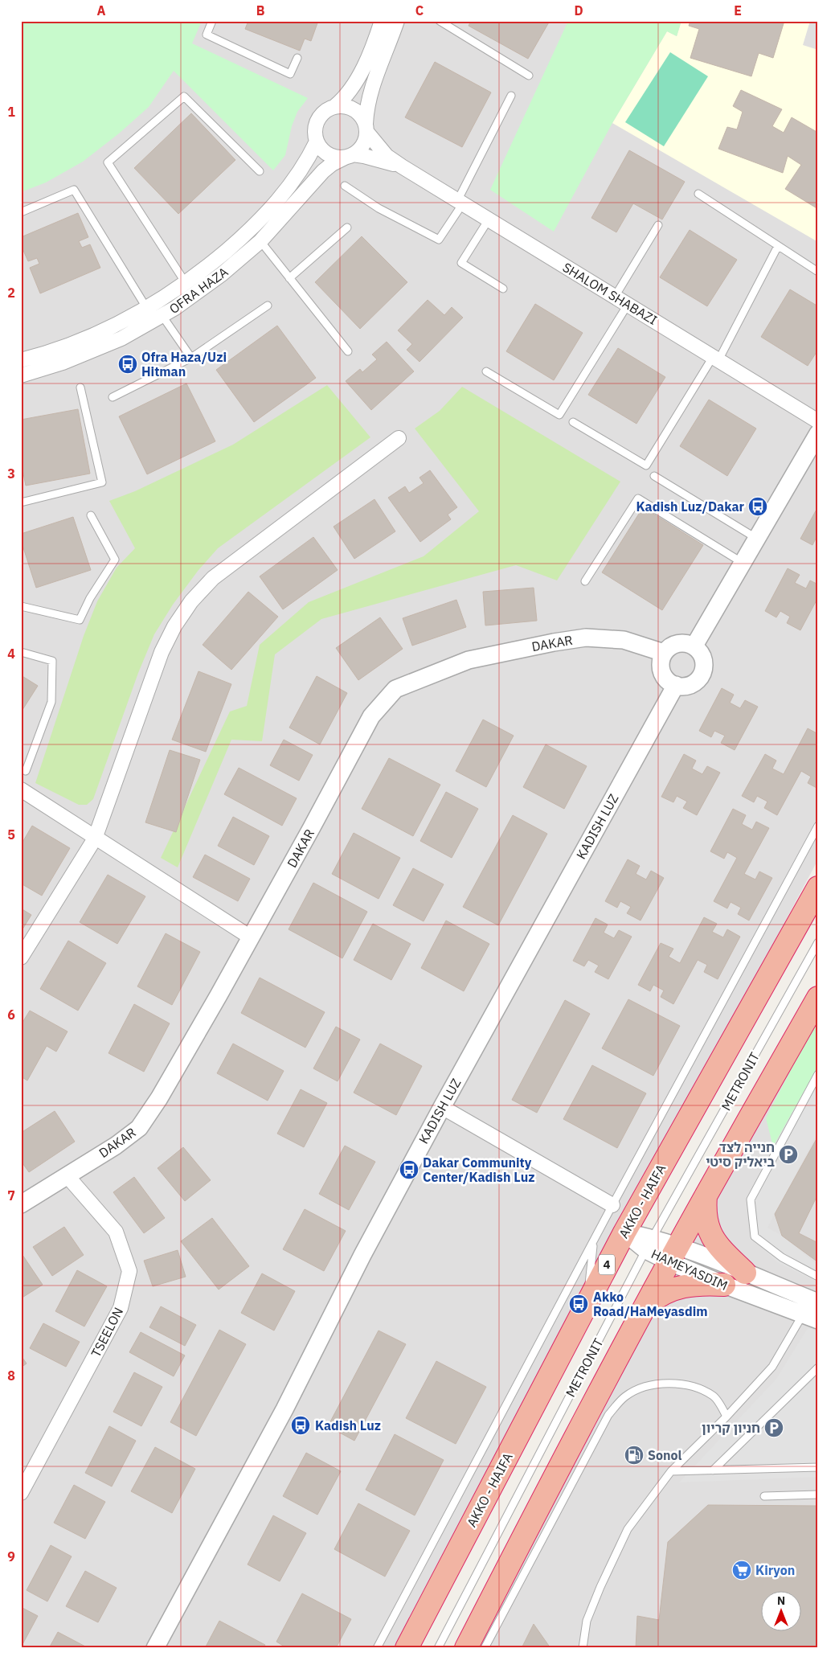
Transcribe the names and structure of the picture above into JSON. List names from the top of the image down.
{
  "streets": {
    "highway": ["AKKO - HAIFA", "4"],
    "street": [
      "OFRA HAZA",
      "SHALOM SHABAZI",
      "DAKAR",
      "KADISH LUZ",
      "HAMEYASDIM",
      "TSEELON"
    ],
    "lane": ["METRONIT"]
  },
  "crossings": [
    ["OFRA HAZA", "SHALOM SHABAZI"],
    ["DAKAR", "KADISH LUZ"],
    ["DAKAR", "TSEELON"],
    ["METRONIT", "HAMEYASDIM"],
    ["AKKO - HAIFA", "HAMEYASDIM"]
  ],
  "places": {
    "bus stop": [
      "Ofra Haza/Uzi Hitman",
      "Kadish Luz/Dakar",
      "Dakar Community Center/Kadish Luz",
      "Akko Road/HaMeyasdim",
      "Kadish Luz"
    ],
    "parking": ["חנייה לצד ביאליק סיטי", "חניון קריון"],
    "fuel station": ["Sonol"],
    "supermarket": ["Kiryon"]
  },
  "north": "top",
  "grid": {
    "columns": [
      "A",
      "B",
      "C",
      "D",
      "E"
    ],
    "rows": [
      "1",
      "2",
      "3",
      "4",
      "5",
      "6",
      "7",
      "8",
      "9"
    ]
  }
}
